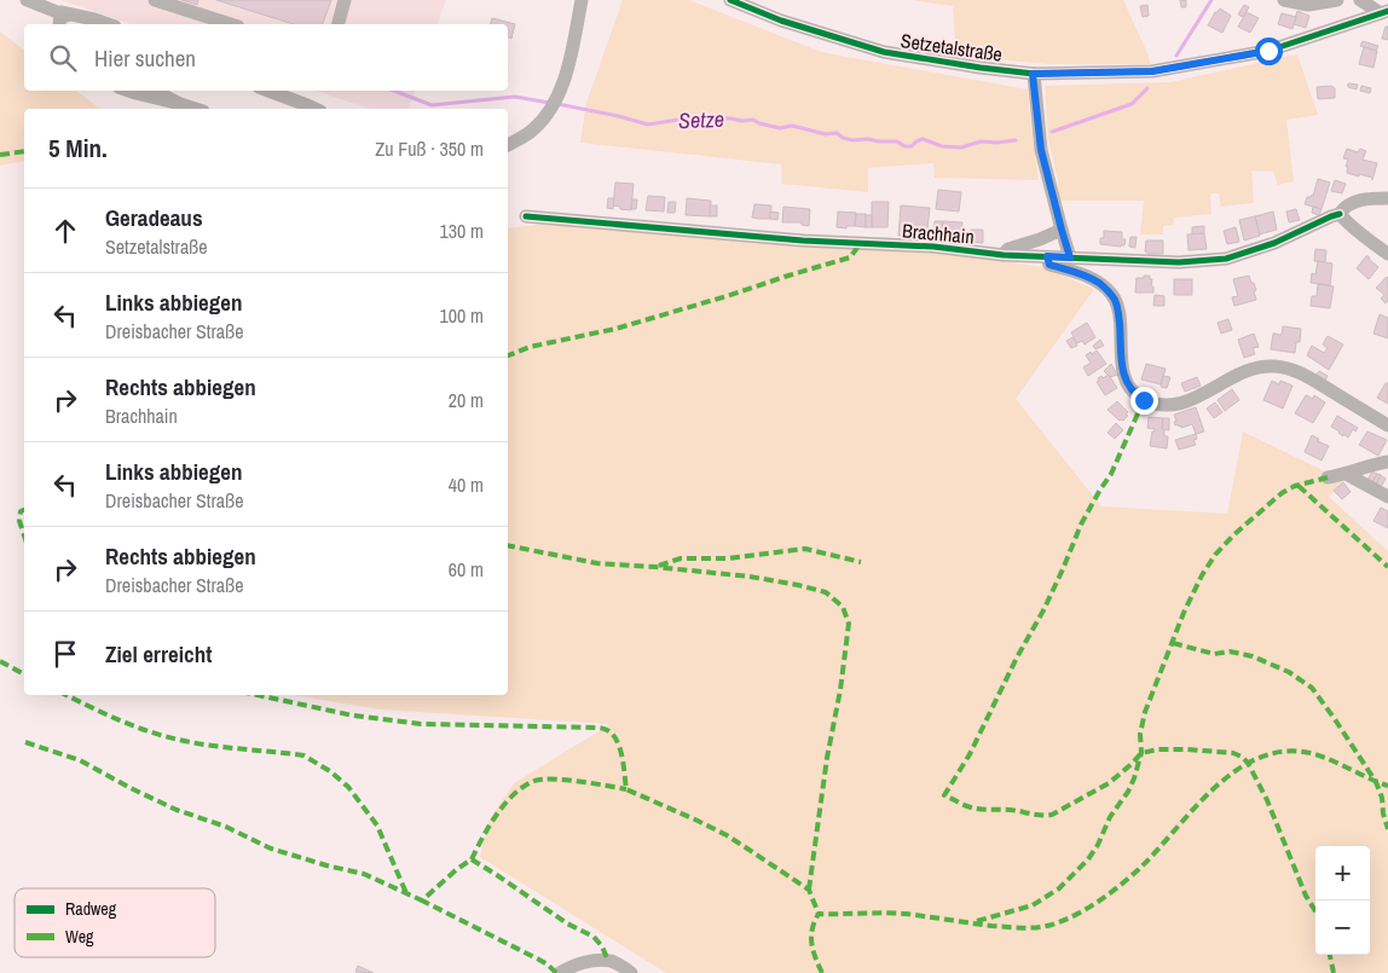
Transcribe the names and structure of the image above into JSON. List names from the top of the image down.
{
  "streets": {
    "street": ["Setzetalstraße", "Brachhain"]
  },
  "water": ["Setze"],
  "legend": ["Radweg", "Weg"],
  "page": {
    "search": "Hier suchen",
    "heading": ["5 Min.", "Zu Fuß · 350 m"],
    "list": [
      ["Geradeaus", "Setzetalstraße", "130 m"],
      ["Links abbiegen", "Dreisbacher Straße", "100 m"],
      ["Rechts abbiegen", "Brachhain", "20 m"],
      ["Links abbiegen", "Dreisbacher Straße", "40 m"],
      ["Rechts abbiegen", "Dreisbacher Straße", "60 m"],
      "Ziel erreicht"
    ],
    "map_buttons": ["+", "−"]
  }
}
